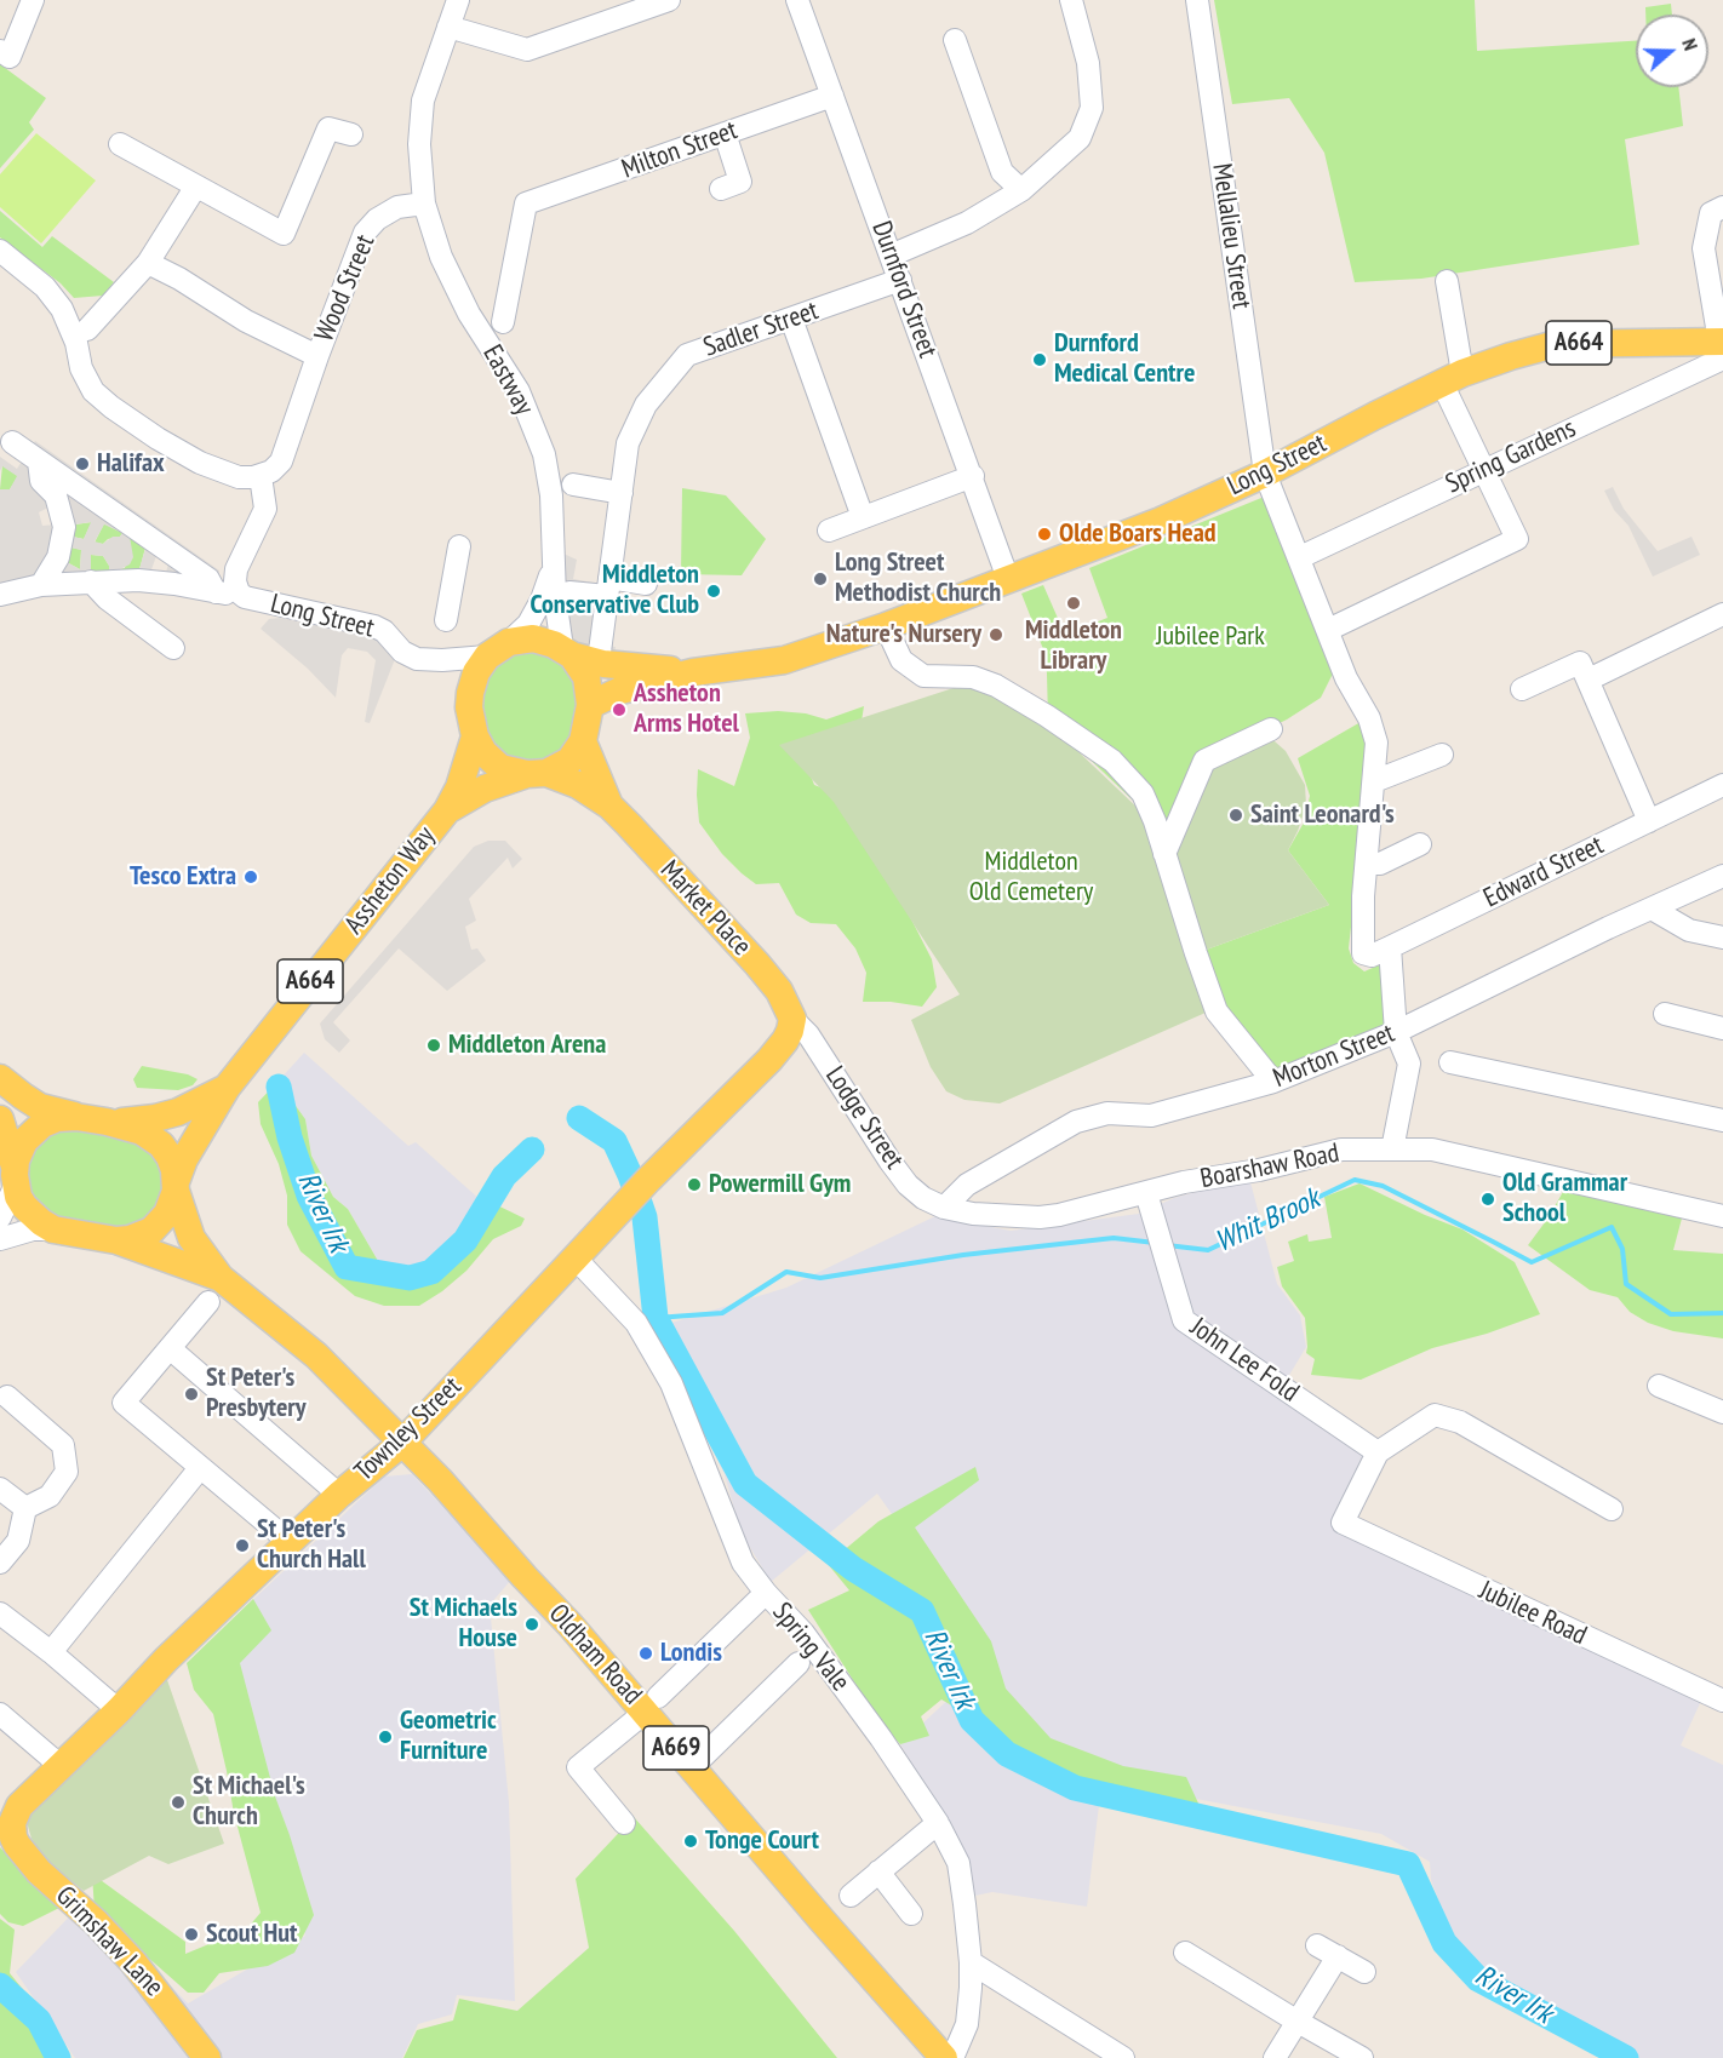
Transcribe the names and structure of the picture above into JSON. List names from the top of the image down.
{
  "streets": {
    "main road": [
      "A664",
      "Long Street",
      "Assheton Way",
      "Market Place",
      "Townley Street",
      "Oldham Road",
      "A669",
      "Grimshaw Lane"
    ],
    "street": [
      "Milton Street",
      "Mellalieu Street",
      "Wood Street",
      "Durnford Street",
      "Sadler Street",
      "Eastway",
      "Spring Gardens",
      "Edward Street",
      "Morton Street",
      "Lodge Street",
      "Boarshaw Road",
      "John Lee Fold",
      "Jubilee Road",
      "Spring Vale"
    ]
  },
  "crossings": [
    ["Milton Street", "Durnford Street"],
    ["Mellalieu Street", "Spring Gardens"],
    ["Mellalieu Street", "Long Street"],
    ["Mellalieu Street", "Edward Street"],
    ["Wood Street", "Eastway"],
    ["Durnford Street", "Sadler Street"],
    ["Durnford Street", "Long Street"],
    ["A664", "Eastway"],
    ["A664", "Spring Gardens"],
    ["A664", "Long Street"],
    ["A664", "Assheton Way"],
    ["A664", "Market Place"],
    ["A664", "Oldham Road"],
    ["Eastway", "Long Street"],
    ["Eastway", "Assheton Way"],
    ["Eastway", "Market Place"],
    ["Long Street", "Assheton Way"],
    ["Long Street", "Market Place"],
    ["Assheton Way", "Market Place"],
    ["Assheton Way", "Oldham Road"],
    ["Market Place", "Lodge Street"],
    ["Market Place", "Townley Street"],
    ["Morton Street", "Lodge Street"],
    ["Morton Street", "Boarshaw Road"],
    ["Lodge Street", "Boarshaw Road"],
    ["Lodge Street", "Townley Street"],
    ["Boarshaw Road", "John Lee Fold"],
    ["John Lee Fold", "Jubilee Road"],
    ["Townley Street", "Spring Vale"],
    ["Townley Street", "Oldham Road"],
    ["Townley Street", "Grimshaw Lane"]
  ],
  "water": ["River Irk", "Whit Brook"],
  "parks": ["Jubilee Park", "Middleton Old Cemetery"],
  "places": [
    "Durnford Medical Centre",
    "Halifax",
    "Olde Boars Head",
    "Long Street Methodist Church",
    "Middleton Conservative Club",
    "Middleton Library",
    "Nature's Nursery",
    "Assheton Arms Hotel",
    "Saint Leonard's",
    "Tesco Extra",
    "Middleton Arena",
    "Powermill Gym",
    "Old Grammar School",
    "St Peter's Presbytery",
    "St Peter's Church Hall",
    "St Michaels House",
    "Londis",
    "Geometric Furniture",
    "St Michael's Church",
    "Tonge Court",
    "Scout Hut"
  ],
  "north": "right"
}
